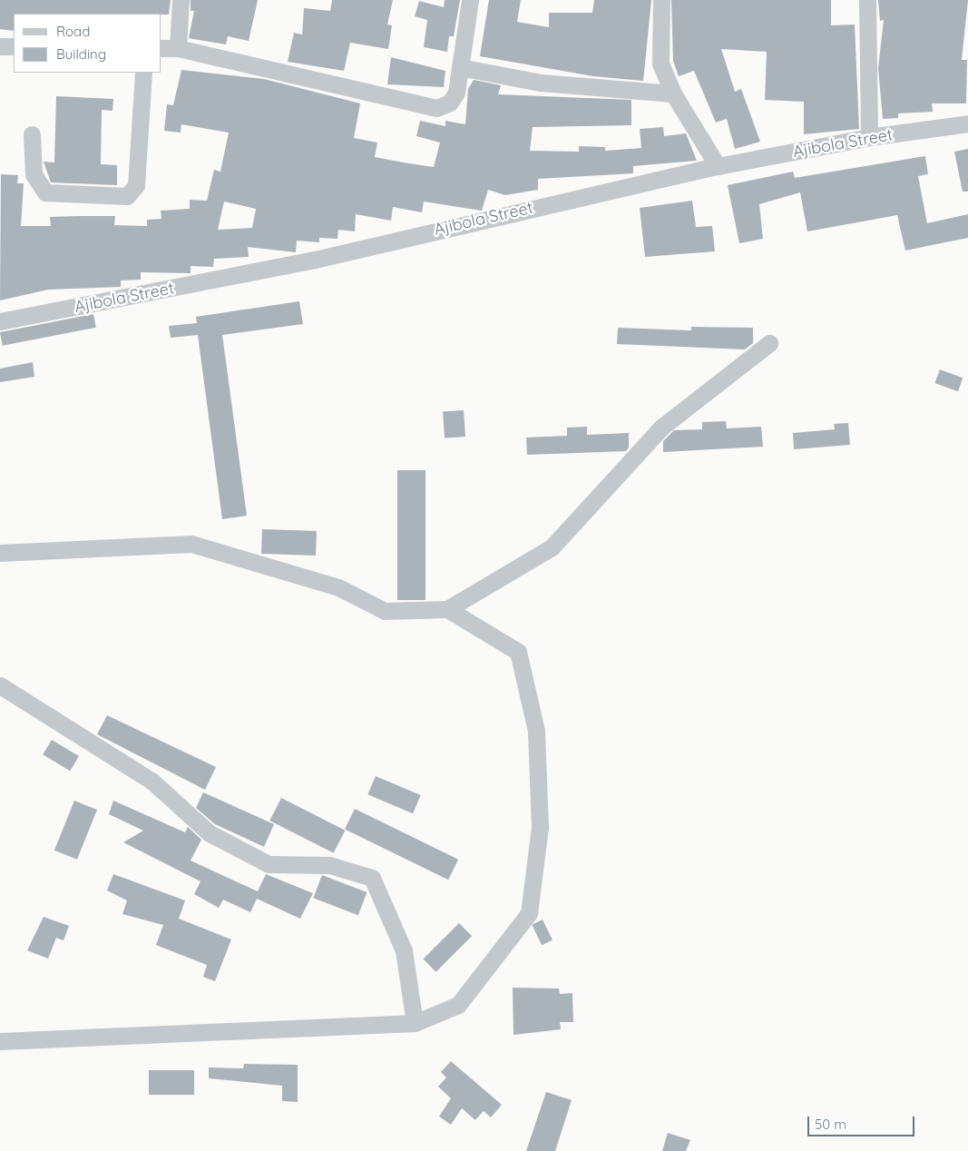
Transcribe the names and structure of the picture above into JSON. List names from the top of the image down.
{
  "streets": {
    "street": ["Ajibola Street"]
  },
  "legend": ["Road", "Building"],
  "scale_bar": "50 m"
}
